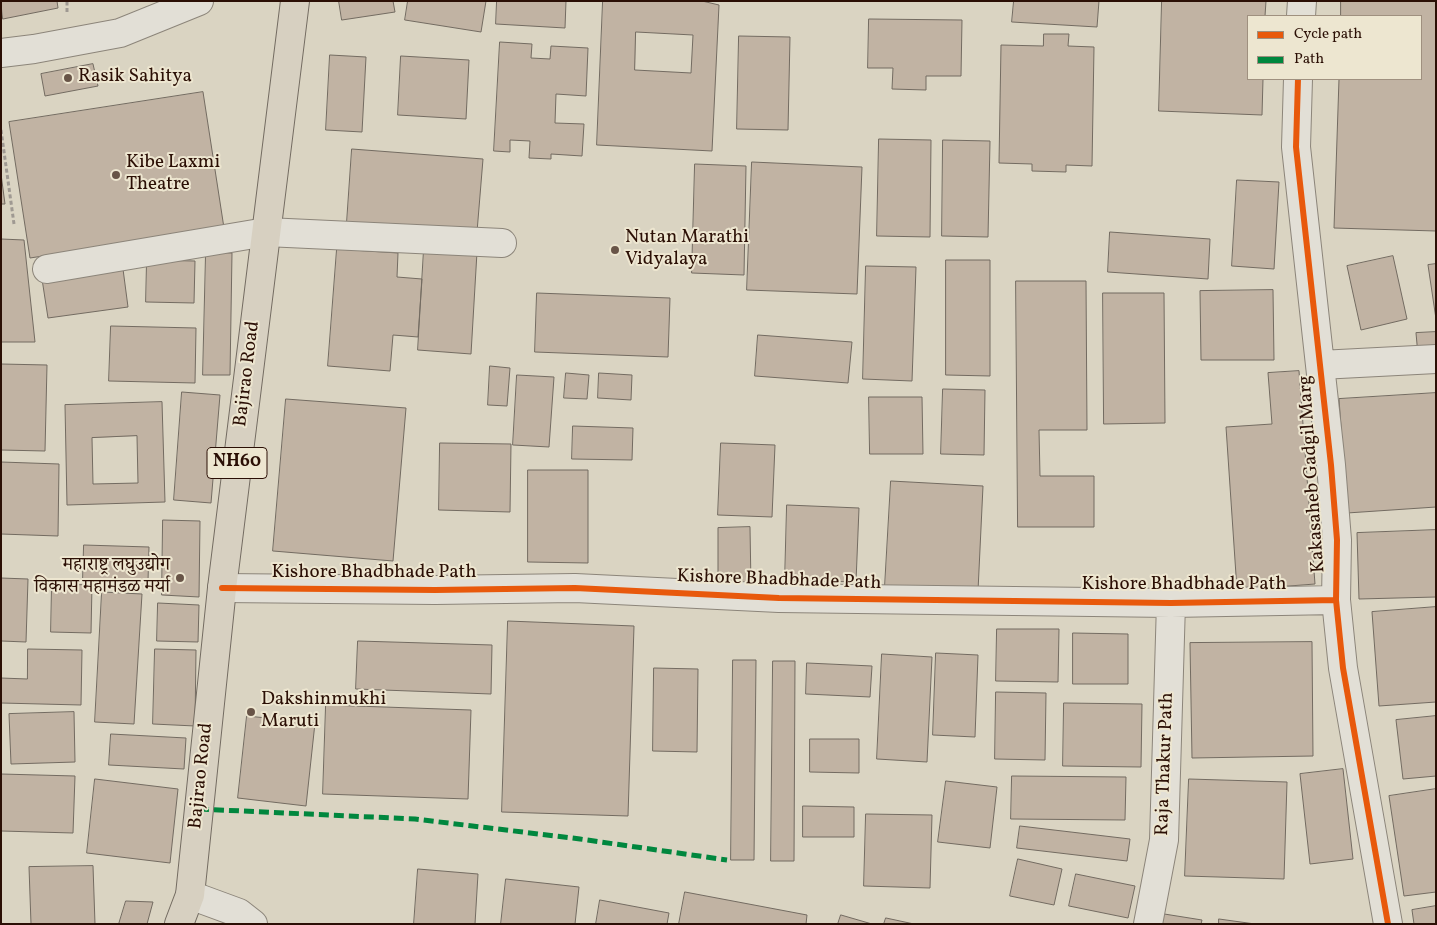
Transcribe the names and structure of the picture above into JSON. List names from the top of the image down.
{
  "streets": {
    "highway": ["Bajirao Road", "NH60"],
    "street": ["Kakasaheb Gadgil Marg", "Kishore Bhadbhade Path", "Raja Thakur Path"]
  },
  "crossings": [
    ["Bajirao Road", "Kishore Bhadbhade Path"],
    ["Kakasaheb Gadgil Marg", "Kishore Bhadbhade Path"],
    ["Kishore Bhadbhade Path", "Raja Thakur Path"]
  ],
  "places": [
    "Rasik Sahitya",
    "Kibe Laxmi Theatre",
    "Nutan Marathi Vidyalaya",
    "महाराष्ट्र लघुउद्योग विकास महामंडळ मर्या",
    "Dakshinmukhi Maruti"
  ],
  "legend": ["Cycle path", "Path"]
}
